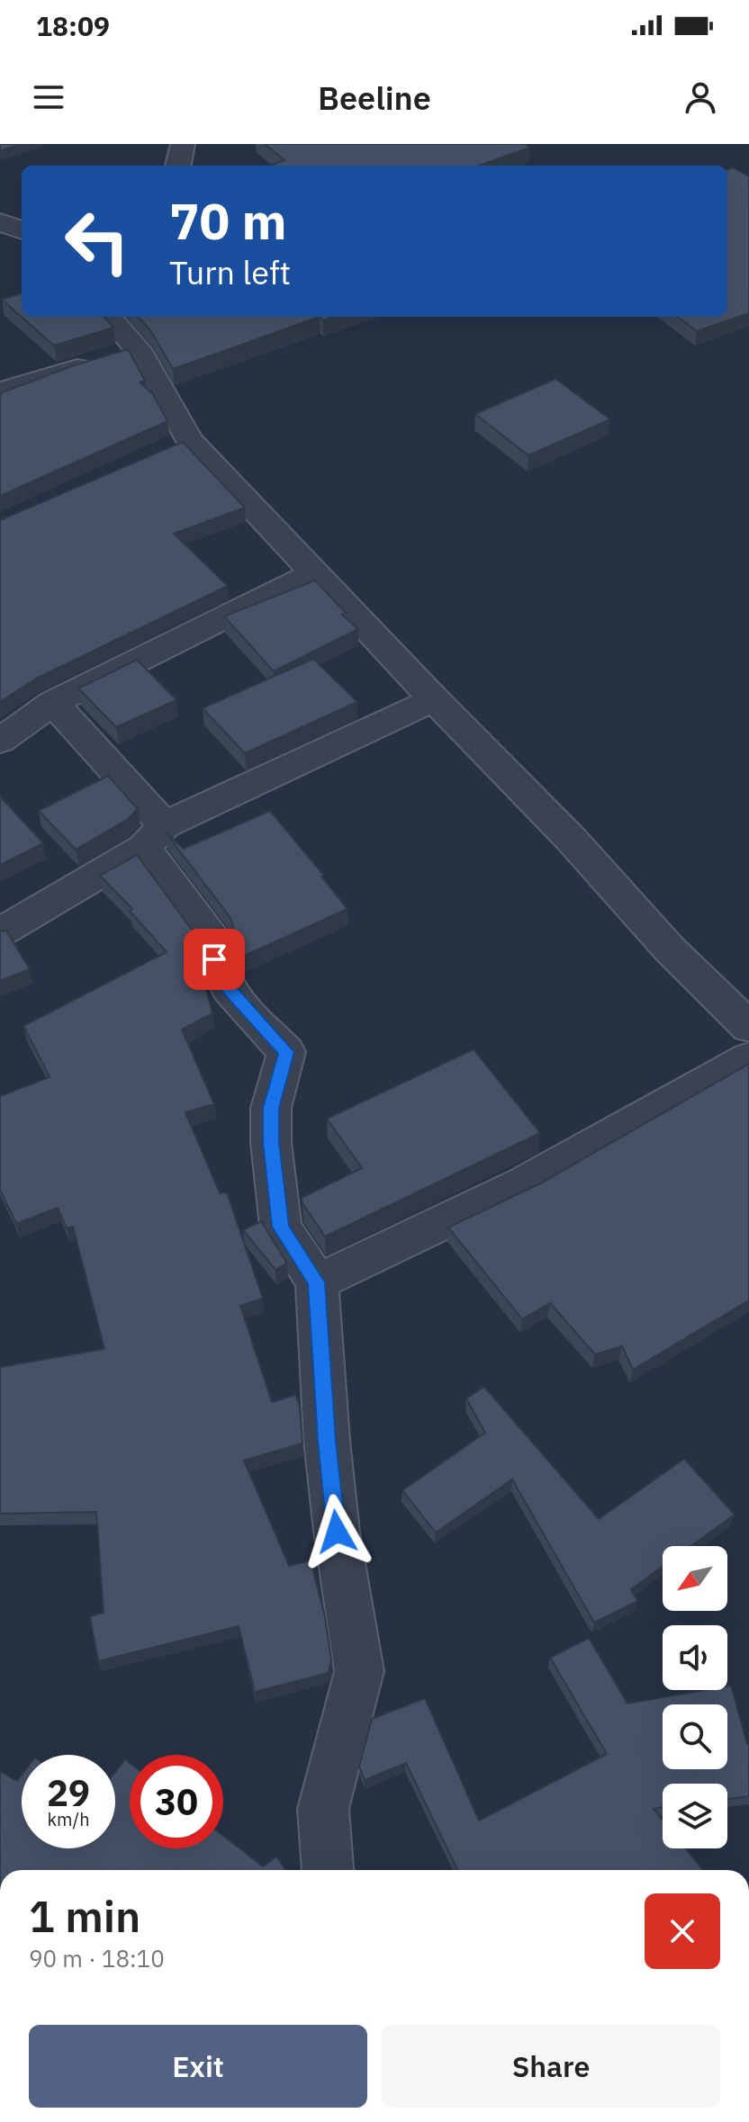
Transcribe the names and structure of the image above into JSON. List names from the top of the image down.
{
  "north": "bottom left",
  "page": {
    "status": "18:09",
    "header": "Beeline",
    "turn": ["70 m", "Turn left"],
    "speed": "29 km/h",
    "limit": "30",
    "heading": ["1 min", "90 m · 18:10"],
    "buttons": ["Exit", "Share"]
  }
}
